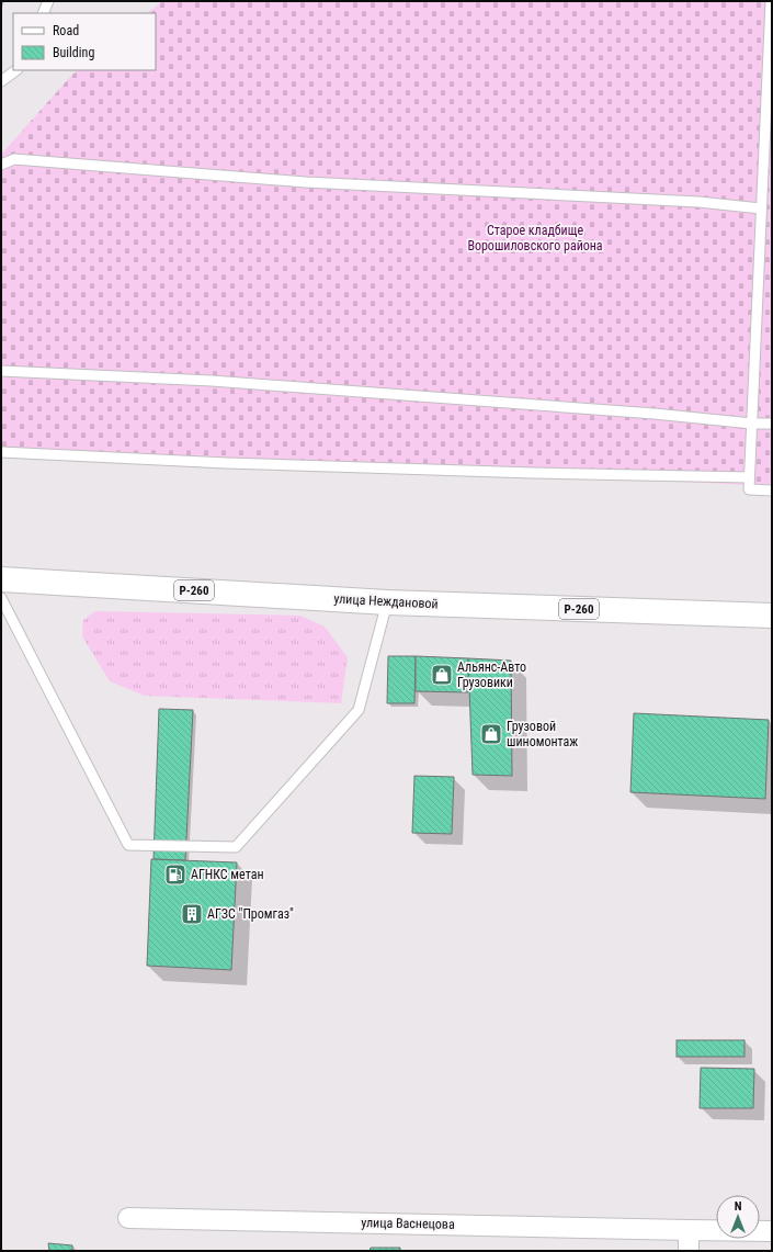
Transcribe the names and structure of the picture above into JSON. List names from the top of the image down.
{
  "streets": {
    "highway": ["Р-260", "улица Неждановой"],
    "street": ["улица Васнецова"]
  },
  "parks": ["Старое кладбище Ворошиловского района"],
  "places": {
    "shop": ["Альянс-Авто Грузовики", "Грузовой шиномонтаж"],
    "fuel station": ["АГНКС метан"],
    "building": ["АГЗС \"Промгаз\""]
  },
  "legend": ["Road", "Building"],
  "north": "top"
}
